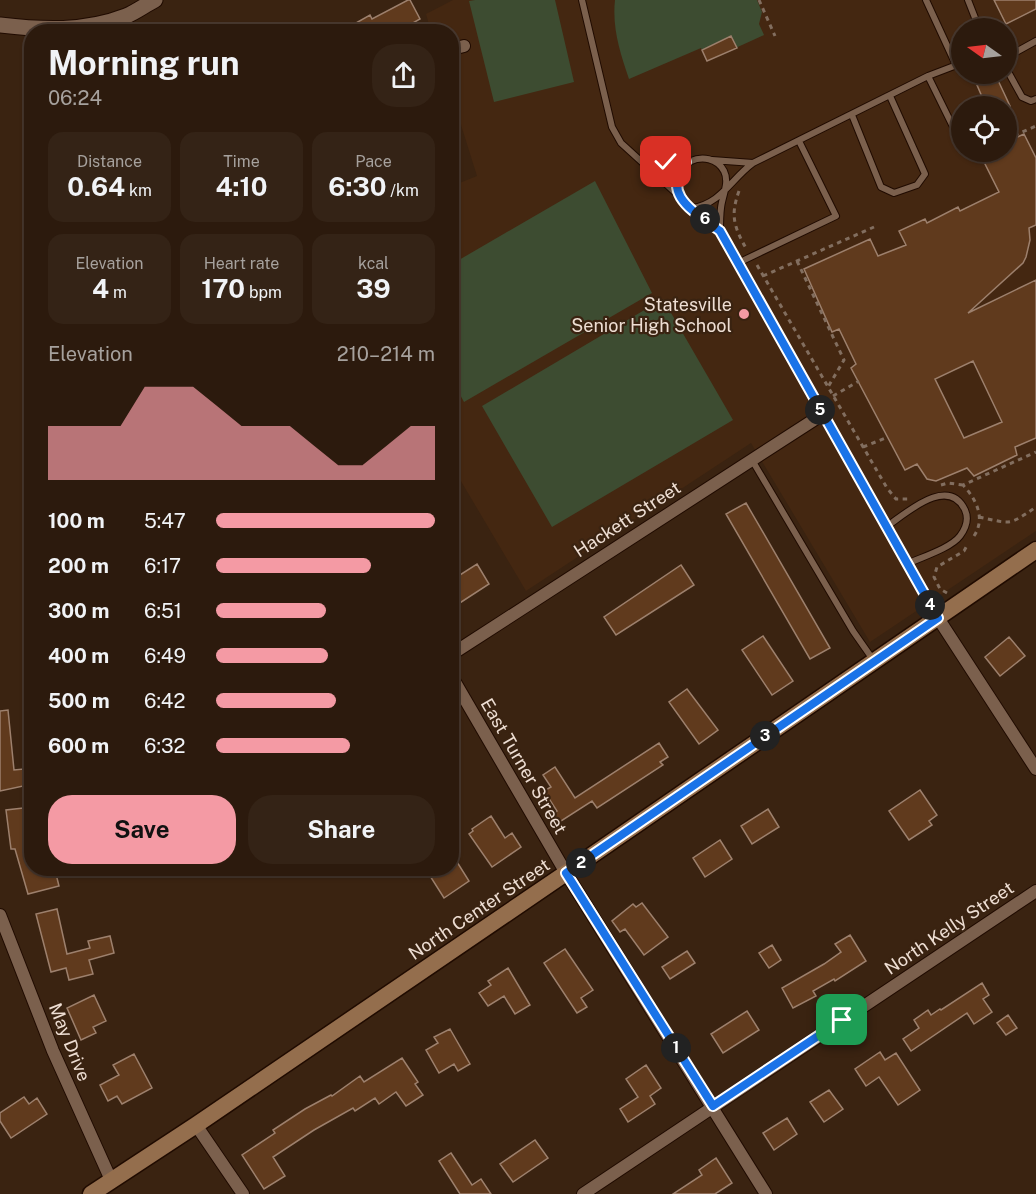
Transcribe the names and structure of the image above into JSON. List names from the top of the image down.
{
  "streets": {
    "main road": ["North Center Street"],
    "street": [
      "Hackett Street",
      "East Turner Street",
      "North Kelly Street",
      "May Drive"
    ]
  },
  "crossings": [
    ["East Turner Street", "North Center Street"],
    ["East Turner Street", "North Kelly Street"],
    ["North Center Street", "May Drive"]
  ],
  "places": ["Statesville Senior High School"],
  "north": "left",
  "page": {
    "heading": ["Morning run", "06:24"],
    "stats": [
      ["Distance", "0.64 km"],
      ["Time", "4:10"],
      ["Pace", "6:30 /km"],
      ["Elevation", "4 m"],
      ["Heart rate", "170 bpm"],
      ["kcal", "39"]
    ],
    "pins": [
      "6",
      "5",
      "4",
      "3",
      "2",
      "1"
    ],
    "chart": ["Elevation", "210–214 m"],
    "list": [
      {
        "name": "100 m",
        "note": "5:47"
      },
      {
        "name": "200 m",
        "note": "6:17"
      },
      {
        "name": "300 m",
        "note": "6:51"
      },
      {
        "name": "400 m",
        "note": "6:49"
      },
      {
        "name": "500 m",
        "note": "6:42"
      },
      {
        "name": "600 m",
        "note": "6:32"
      }
    ],
    "buttons": ["Save", "Share"]
  }
}
